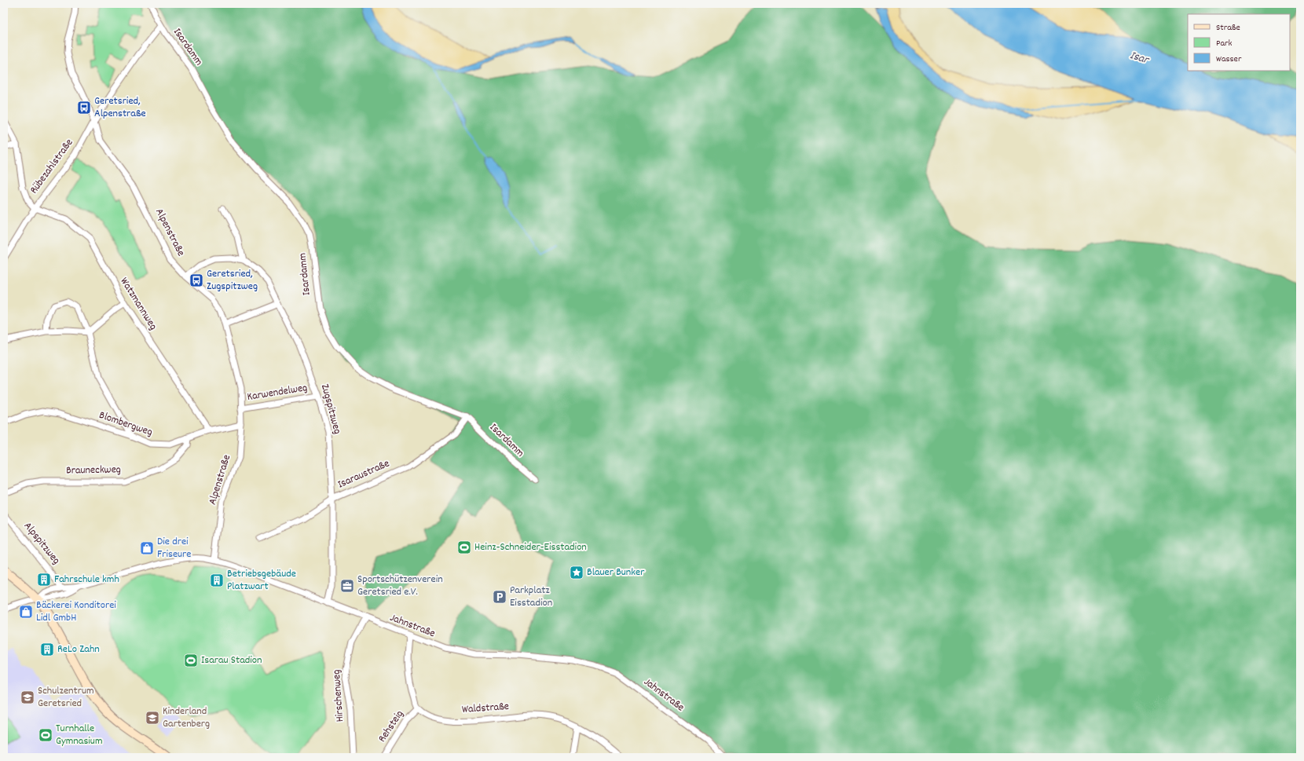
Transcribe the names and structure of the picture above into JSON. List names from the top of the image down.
{
  "streets": {
    "street": [
      "Isardamm",
      "Rübezahlstraße",
      "Alpenstraße",
      "Watzmannweg",
      "Karwendelweg",
      "Zugspitzweg",
      "Blombergweg",
      "Brauneckweg",
      "Isaraustraße",
      "Alpspitzweg",
      "Jahnstraße",
      "Hirschenweg",
      "Waldstraße",
      "Rehsteig"
    ]
  },
  "crossings": [
    ["Isardamm", "Rübezahlstraße"],
    ["Isardamm", "Isaraustraße"],
    ["Rübezahlstraße", "Alpenstraße"],
    ["Rübezahlstraße", "Watzmannweg"],
    ["Alpenstraße", "Karwendelweg"],
    ["Alpenstraße", "Zugspitzweg"],
    ["Alpenstraße", "Blombergweg"],
    ["Alpenstraße", "Jahnstraße"],
    ["Watzmannweg", "Blombergweg"],
    ["Karwendelweg", "Zugspitzweg"],
    ["Zugspitzweg", "Isaraustraße"],
    ["Zugspitzweg", "Jahnstraße"],
    ["Blombergweg", "Brauneckweg"],
    ["Alpspitzweg", "Jahnstraße"],
    ["Jahnstraße", "Hirschenweg"],
    ["Waldstraße", "Rehsteig"]
  ],
  "water": ["Isar"],
  "places": {
    "bus stop": ["Geretsried, Alpenstraße", "Geretsried, Zugspitzweg"],
    "sports": ["Heinz-Schneider-Eisstadion", "Isarau Stadion", "Turnhalle Gymnasium"],
    "shop": ["Die drei Friseure", "Bäckerei Konditorei Lidl GmbH"],
    "place": ["Blauer Bunker"],
    "building": ["Fahrschule kmh", "Betriebsgebäude Platzwart", "ReLo Zahn"],
    "office": ["Sportschützenverein Geretsried e.V."],
    "parking": ["Parkplatz Eisstadion"],
    "school or university": ["Schulzentrum Geretsried", "Kinderland Gartenberg"]
  },
  "legend": ["Straße", "Park", "Wasser"]
}
